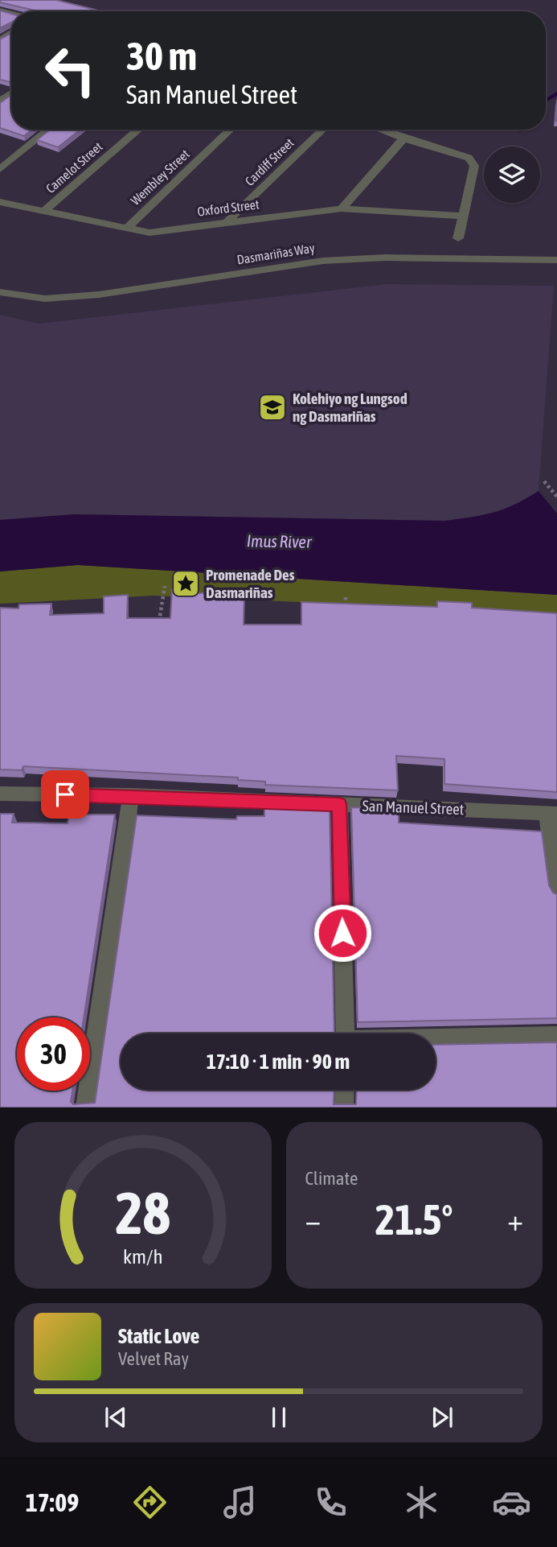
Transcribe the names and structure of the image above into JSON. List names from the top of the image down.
{
  "streets": {
    "street": [
      "Cardiff Street",
      "Camelot Street",
      "Wembley Street",
      "Oxford Street",
      "Dasmariñas Way",
      "San Manuel Street"
    ]
  },
  "crossings": [
    ["Cardiff Street", "Oxford Street"],
    ["Camelot Street", "Oxford Street"],
    ["Wembley Street", "Oxford Street"]
  ],
  "water": ["Imus River"],
  "places": {
    "school or university": ["Kolehiyo ng Lungsod ng Dasmariñas"],
    "place": ["Promenade Des Dasmariñas"]
  },
  "page": {
    "turn": ["30 m", "San Manuel Street"],
    "limit": "30",
    "trip": "17:10 · 1 min · 90 m",
    "tile": "Climate",
    "heat": ["−", "21.5°", "+"],
    "song": ["Static Love", "Velvet Ray"],
    "tabs": "17:09",
    "gauge": ["28", "km/h"]
  }
}
